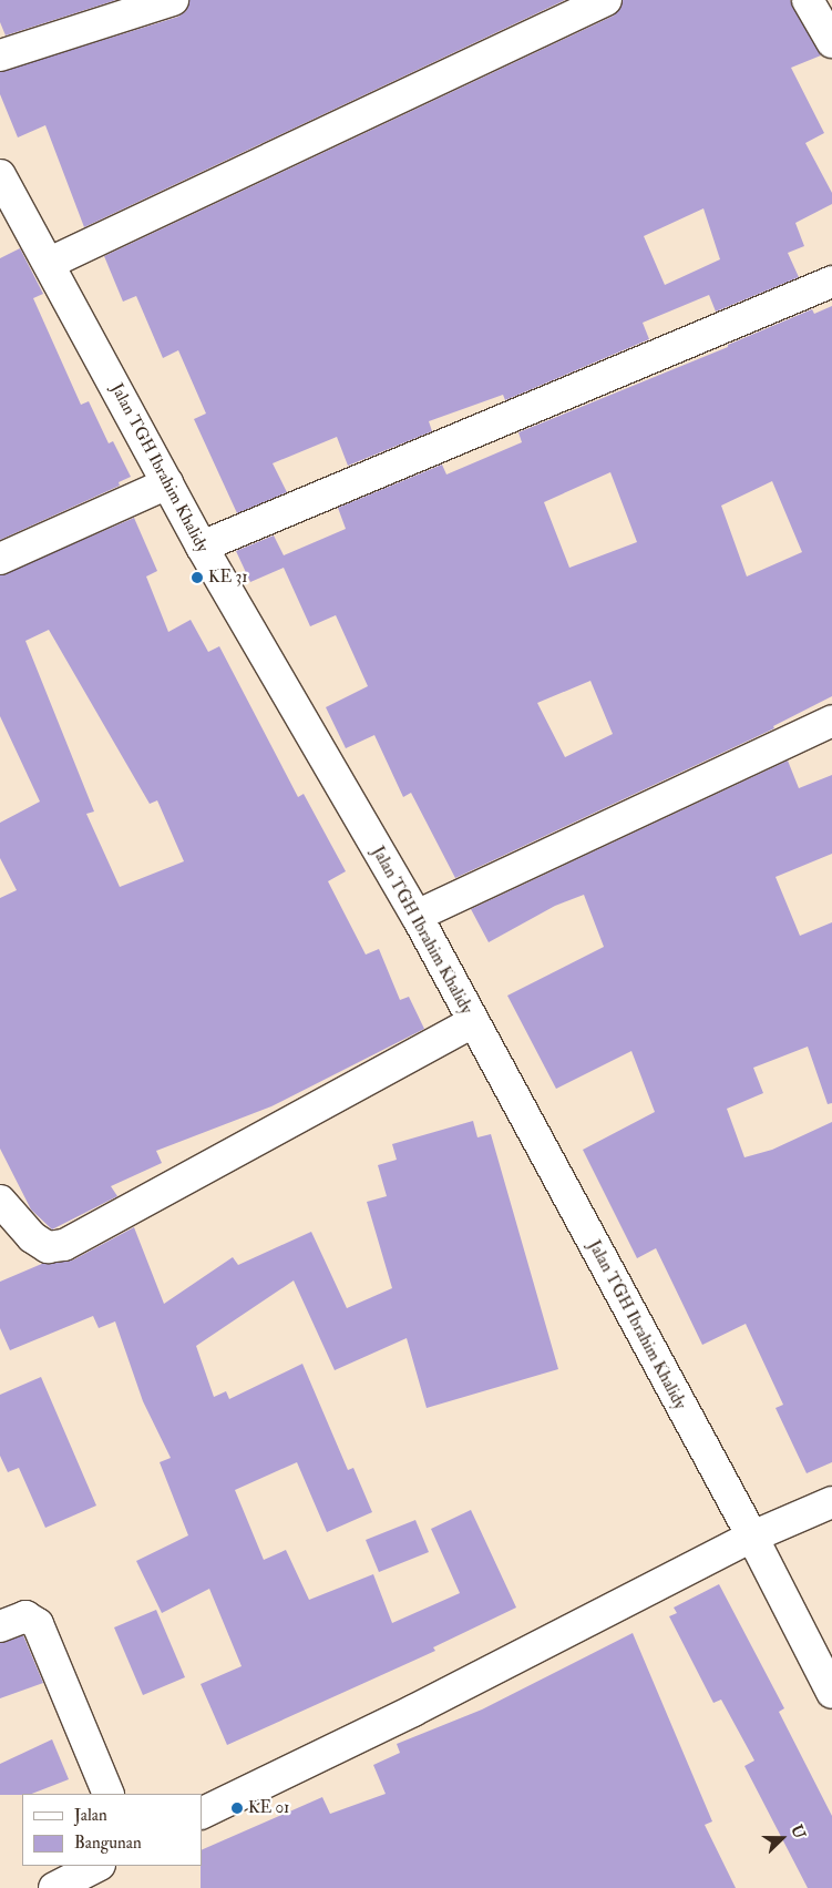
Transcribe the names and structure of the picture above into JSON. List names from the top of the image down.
{
  "streets": {
    "street": ["Jalan TGH Ibrahim Khalidy"]
  },
  "places": ["KE 31", "KE 01"],
  "legend": ["Jalan", "Bangunan"],
  "north": "right"
}
